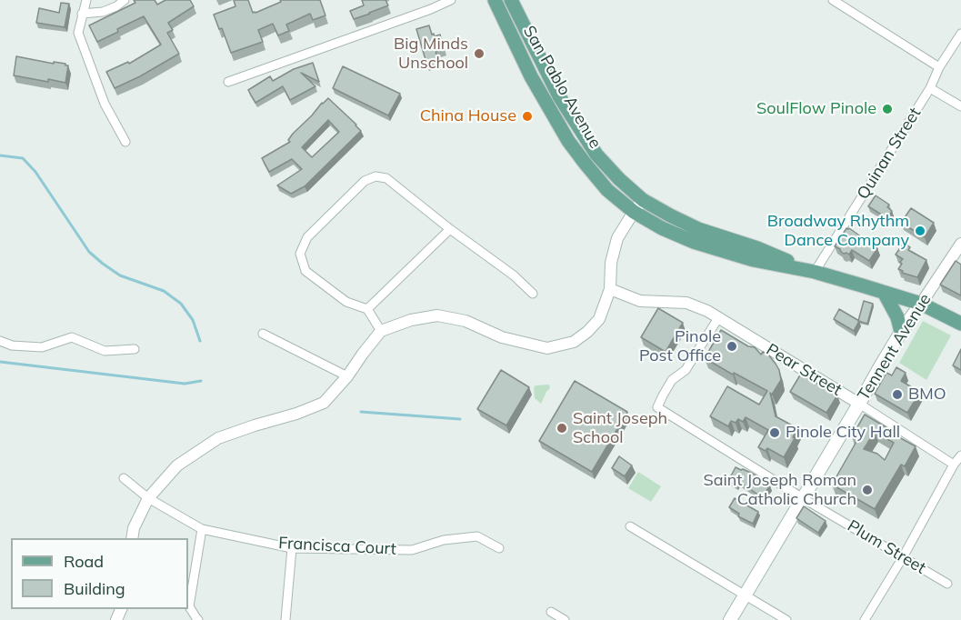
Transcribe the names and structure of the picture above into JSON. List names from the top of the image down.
{
  "streets": {
    "main road": ["San Pablo Avenue", "Tennent Avenue"],
    "street": [
      "Quinan Street",
      "Pear Street",
      "Francisca Court",
      "Plum Street"
    ]
  },
  "crossings": [
    ["San Pablo Avenue", "Quinan Street"],
    ["San Pablo Avenue", "Tennent Avenue"],
    ["Tennent Avenue", "Pear Street"],
    ["Tennent Avenue", "Plum Street"],
    ["Pear Street", "Plum Street"]
  ],
  "places": [
    "Big Minds Unschool",
    "SoulFlow Pinole",
    "China House",
    "Broadway Rhythm Dance Company",
    "Pinole Post Office",
    "BMO",
    "Saint Joseph School",
    "Pinole City Hall",
    "Saint Joseph Roman Catholic Church"
  ],
  "legend": ["Road", "Building"]
}
